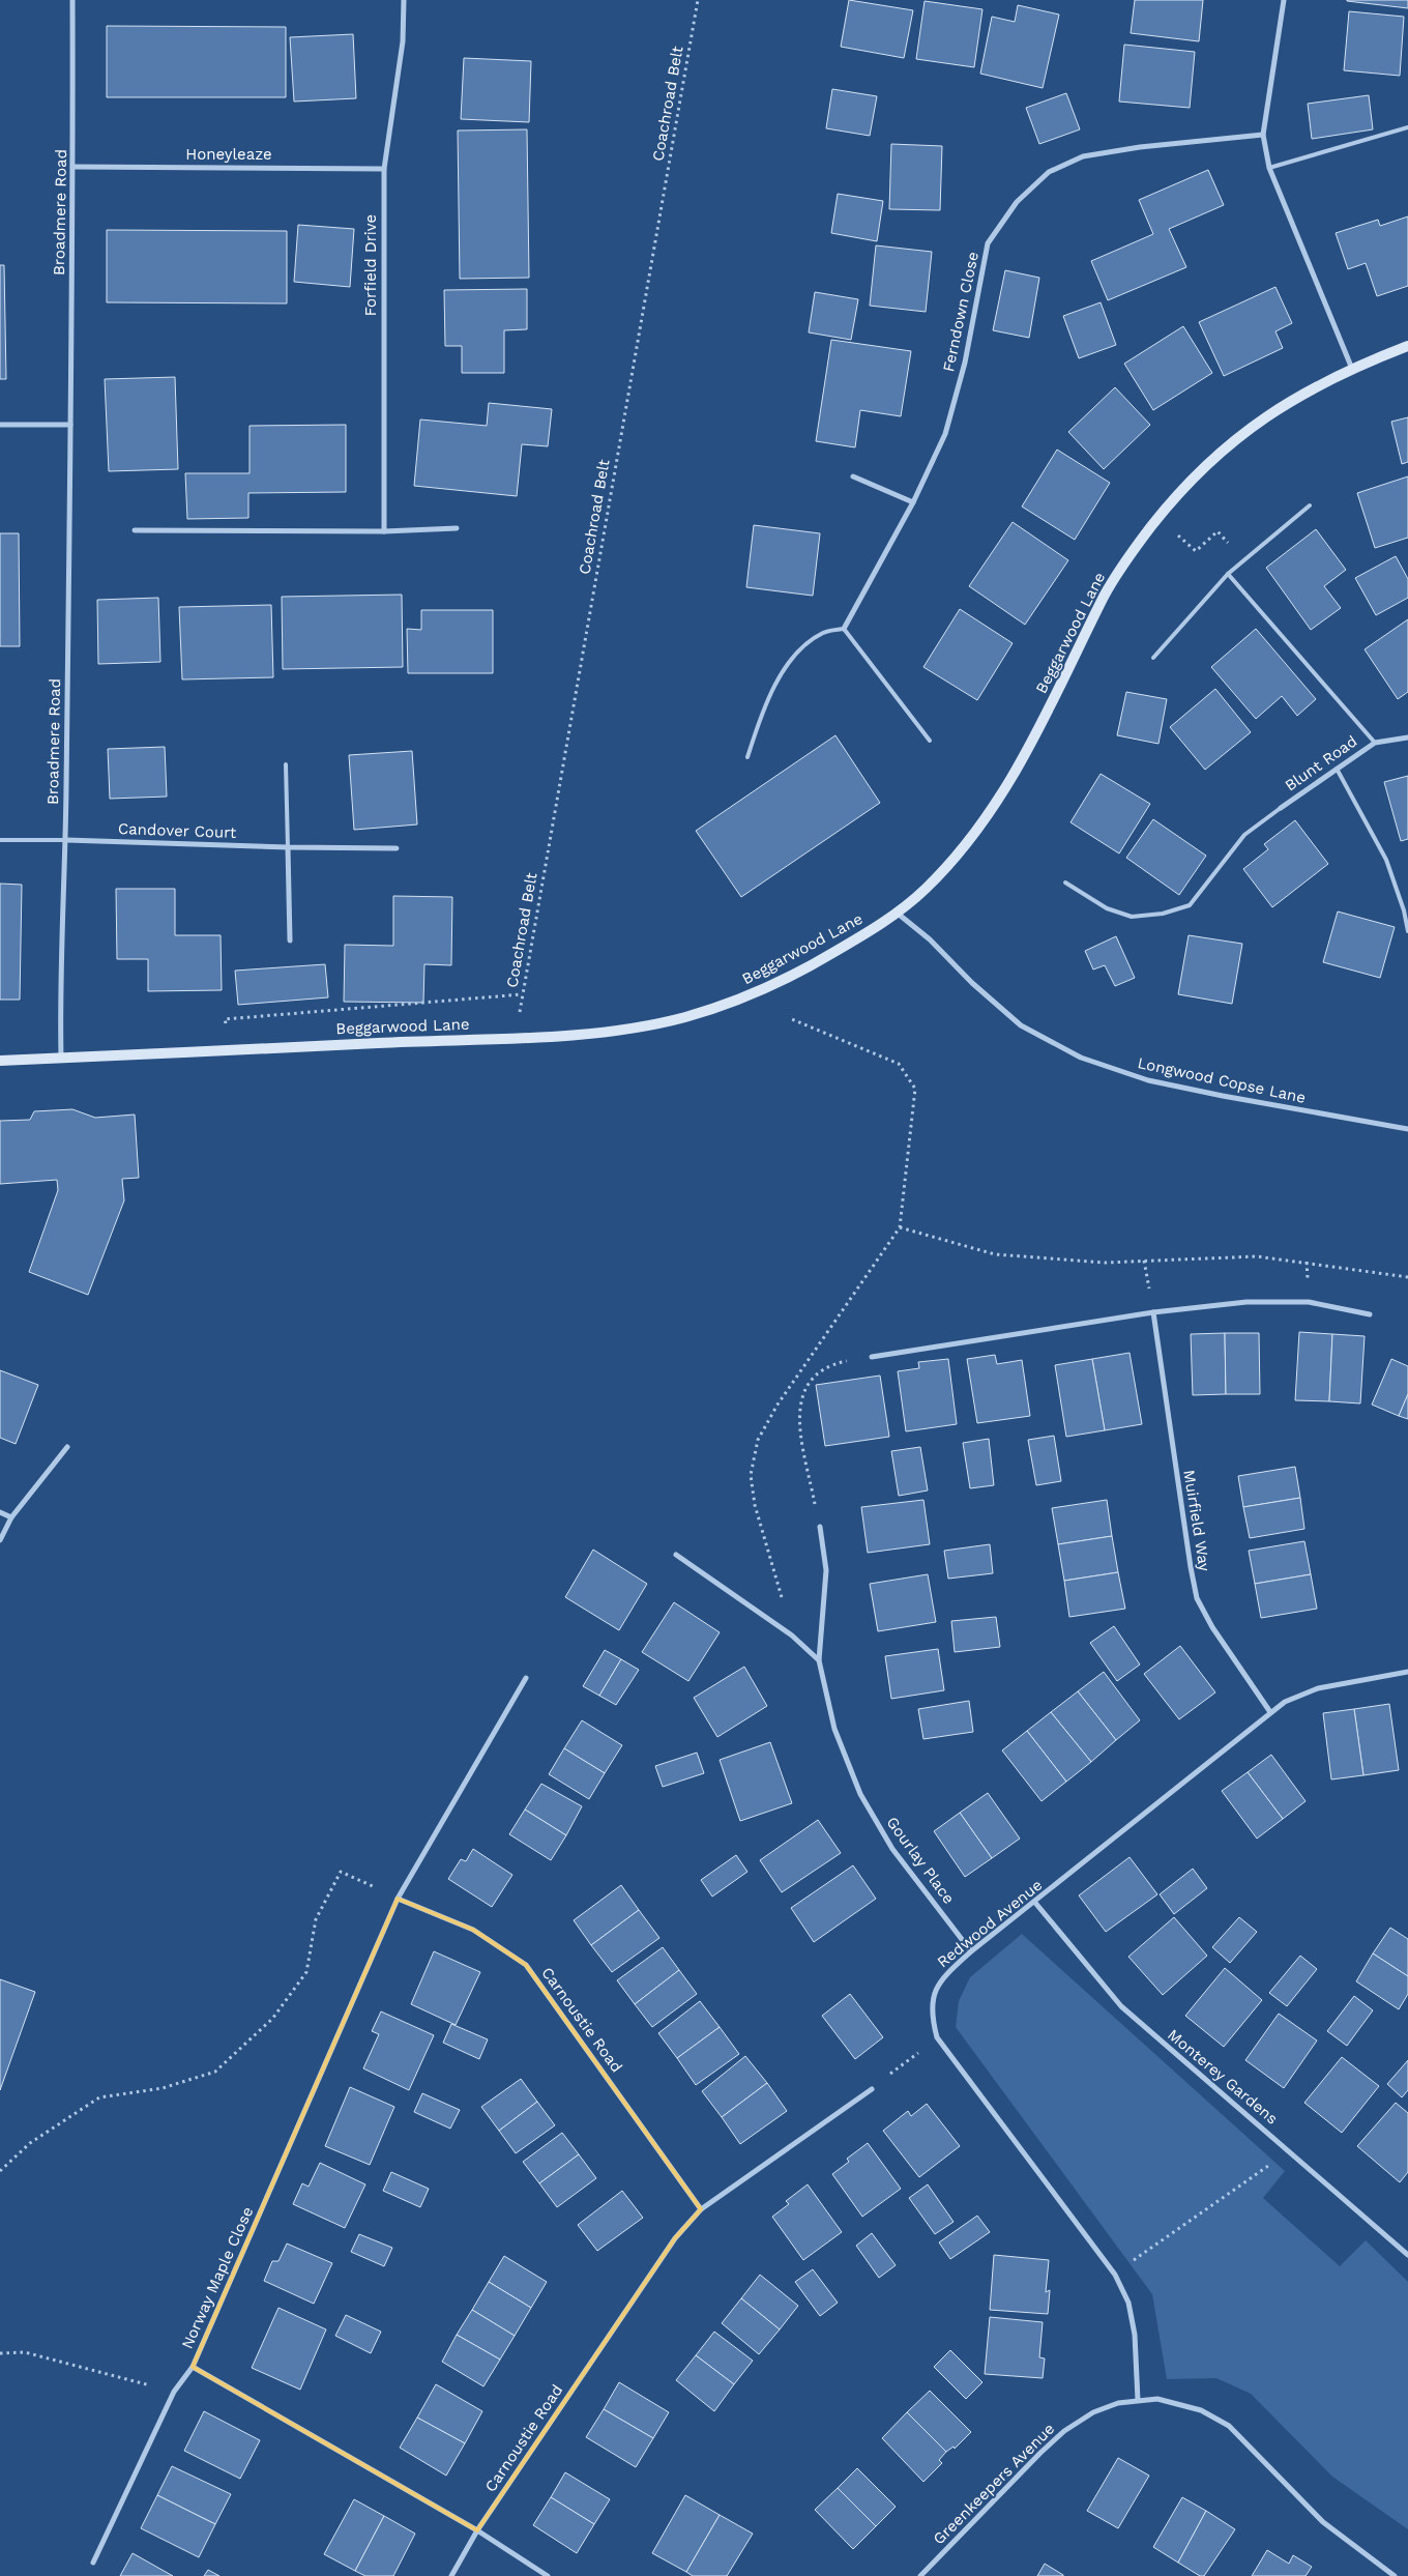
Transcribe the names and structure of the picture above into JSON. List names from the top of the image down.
{
  "streets": {
    "street": [
      "Honeyleaze",
      "Broadmere Road",
      "Forfield Drive",
      "Ferndown Close",
      "Beggarwood Lane",
      "Blunt Road",
      "Candover Court",
      "Longwood Copse Lane",
      "Muirfield Way",
      "Gourlay Place",
      "Redwood Avenue",
      "Carnoustie Road",
      "Monterey Gardens",
      "Norway Maple Close",
      "Greenkeepers Avenue"
    ],
    "path": ["Coachroad Belt"]
  },
  "crossings": [
    ["Coachroad Belt", "Beggarwood Lane"],
    ["Honeyleaze", "Broadmere Road"],
    ["Honeyleaze", "Forfield Drive"],
    ["Broadmere Road", "Beggarwood Lane"],
    ["Broadmere Road", "Candover Court"],
    ["Beggarwood Lane", "Longwood Copse Lane"],
    ["Muirfield Way", "Redwood Avenue"],
    ["Gourlay Place", "Redwood Avenue"],
    ["Redwood Avenue", "Monterey Gardens"],
    ["Redwood Avenue", "Greenkeepers Avenue"],
    ["Carnoustie Road", "Norway Maple Close"]
  ]
}
